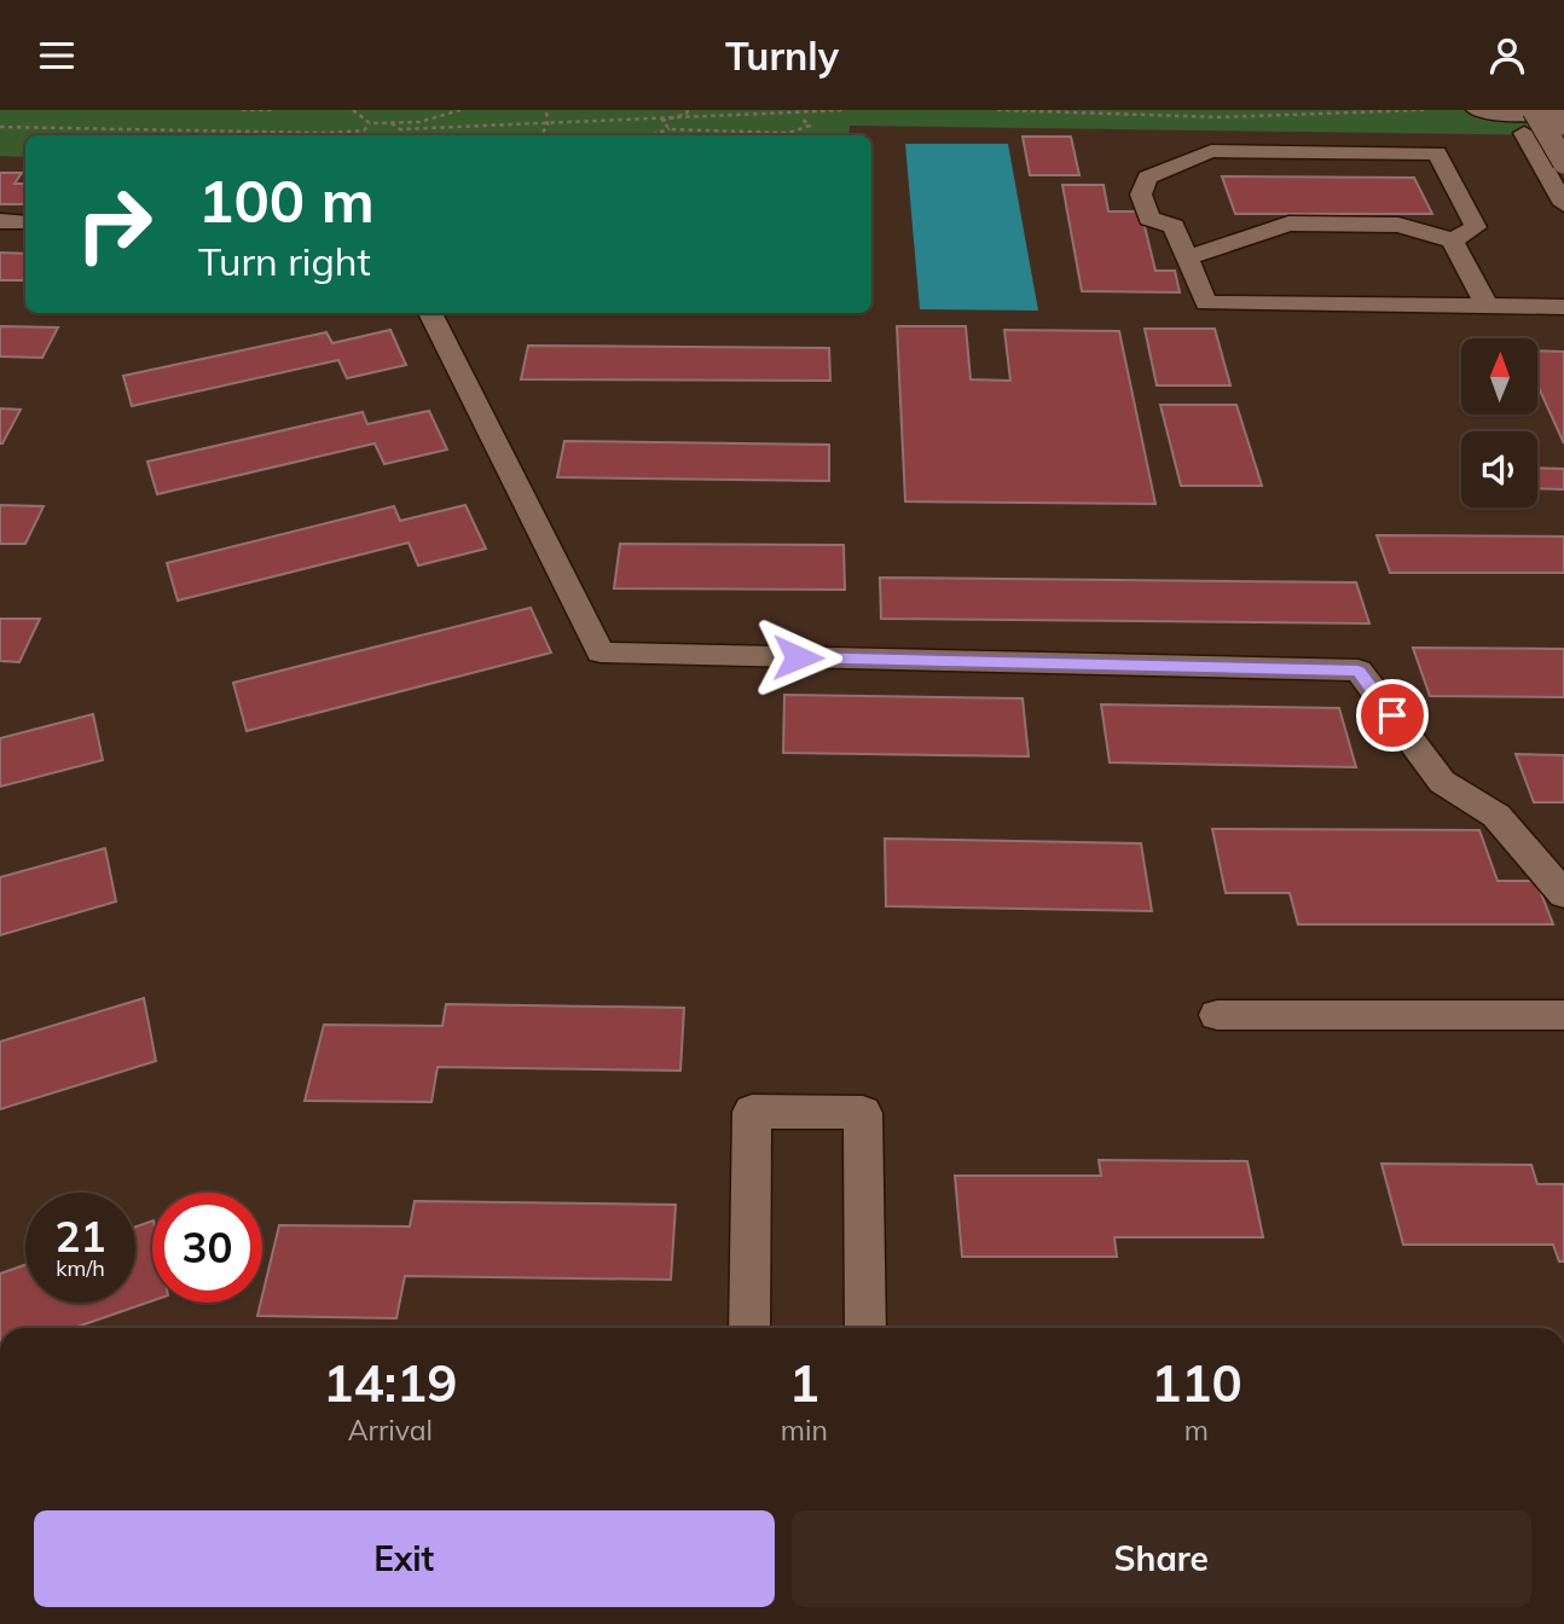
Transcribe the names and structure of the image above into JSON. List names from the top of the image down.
{
  "north": "top",
  "page": {
    "header": "Turnly",
    "turn": ["100 m", "Turn right"],
    "speed": "21 km/h",
    "limit": "30",
    "eta": [
      "14:19",
      "Arrival",
      "1",
      "min",
      "110",
      "m"
    ],
    "buttons": ["Exit", "Share"]
  }
}
